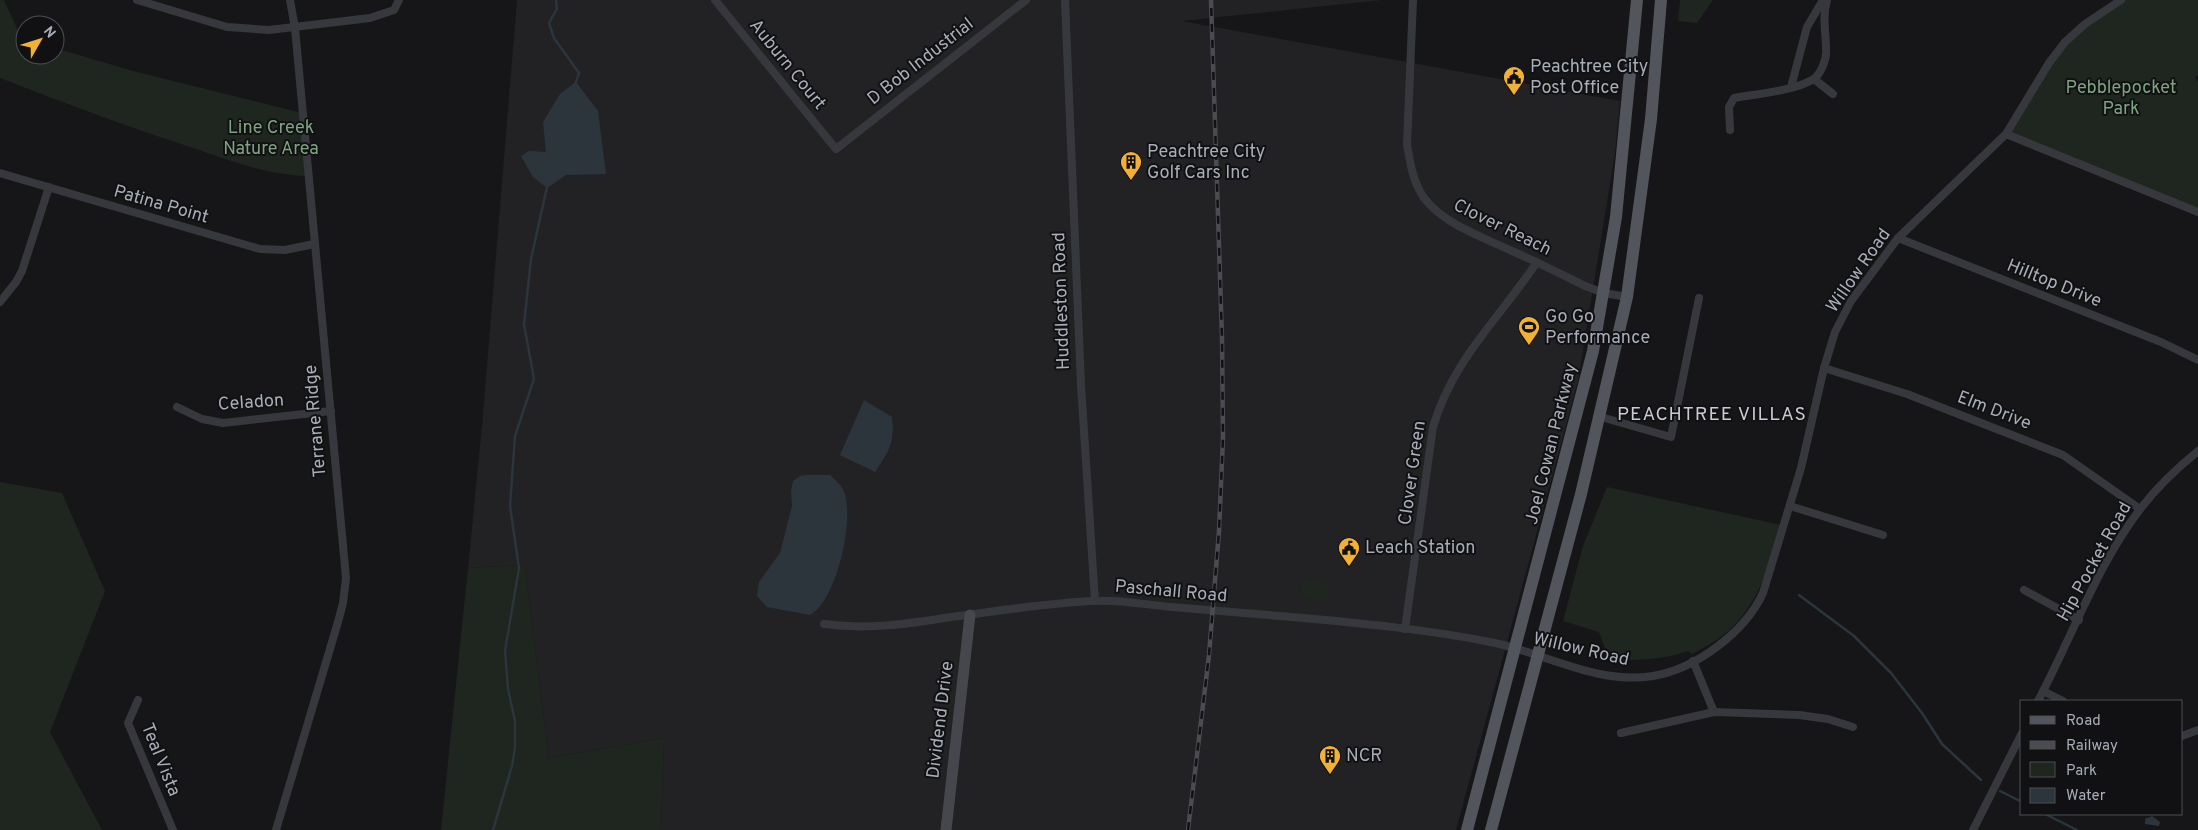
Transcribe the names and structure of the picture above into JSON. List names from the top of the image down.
{
  "streets": {
    "main road": ["Joel Cowan Parkway"],
    "street": [
      "D Bob Industrial",
      "Auburn Court",
      "Patina Point",
      "Clover Reach",
      "Willow Road",
      "Hilltop Drive",
      "Huddleston Road",
      "Celadon",
      "Elm Drive",
      "Terrane Ridge",
      "Clover Green",
      "Hip Pocket Road",
      "Paschall Road",
      "Dividend Drive",
      "Teal Vista"
    ]
  },
  "crossings": [
    ["D Bob Industrial", "Auburn Court"],
    ["Patina Point", "Terrane Ridge"],
    ["Clover Reach", "Joel Cowan Parkway"],
    ["Clover Reach", "Clover Green"],
    ["Willow Road", "Hilltop Drive"],
    ["Willow Road", "Elm Drive"],
    ["Willow Road", "Joel Cowan Parkway"],
    ["Willow Road", "Paschall Road"],
    ["Huddleston Road", "Paschall Road"],
    ["Celadon", "Terrane Ridge"],
    ["Elm Drive", "Hip Pocket Road"],
    ["Joel Cowan Parkway", "Paschall Road"],
    ["Clover Green", "Paschall Road"],
    ["Paschall Road", "Dividend Drive"]
  ],
  "districts": ["PEACHTREE VILLAS"],
  "parks": ["Pebblepocket Park", "Line Creek Nature Area"],
  "places": {
    "public building": ["Peachtree City Post Office", "Leach Station"],
    "building": ["Peachtree City Golf Cars Inc", "NCR"],
    "sports": ["Go Go Performance"]
  },
  "legend": [
    "Road",
    "Railway",
    "Park",
    "Water"
  ],
  "north": "top right"
}
